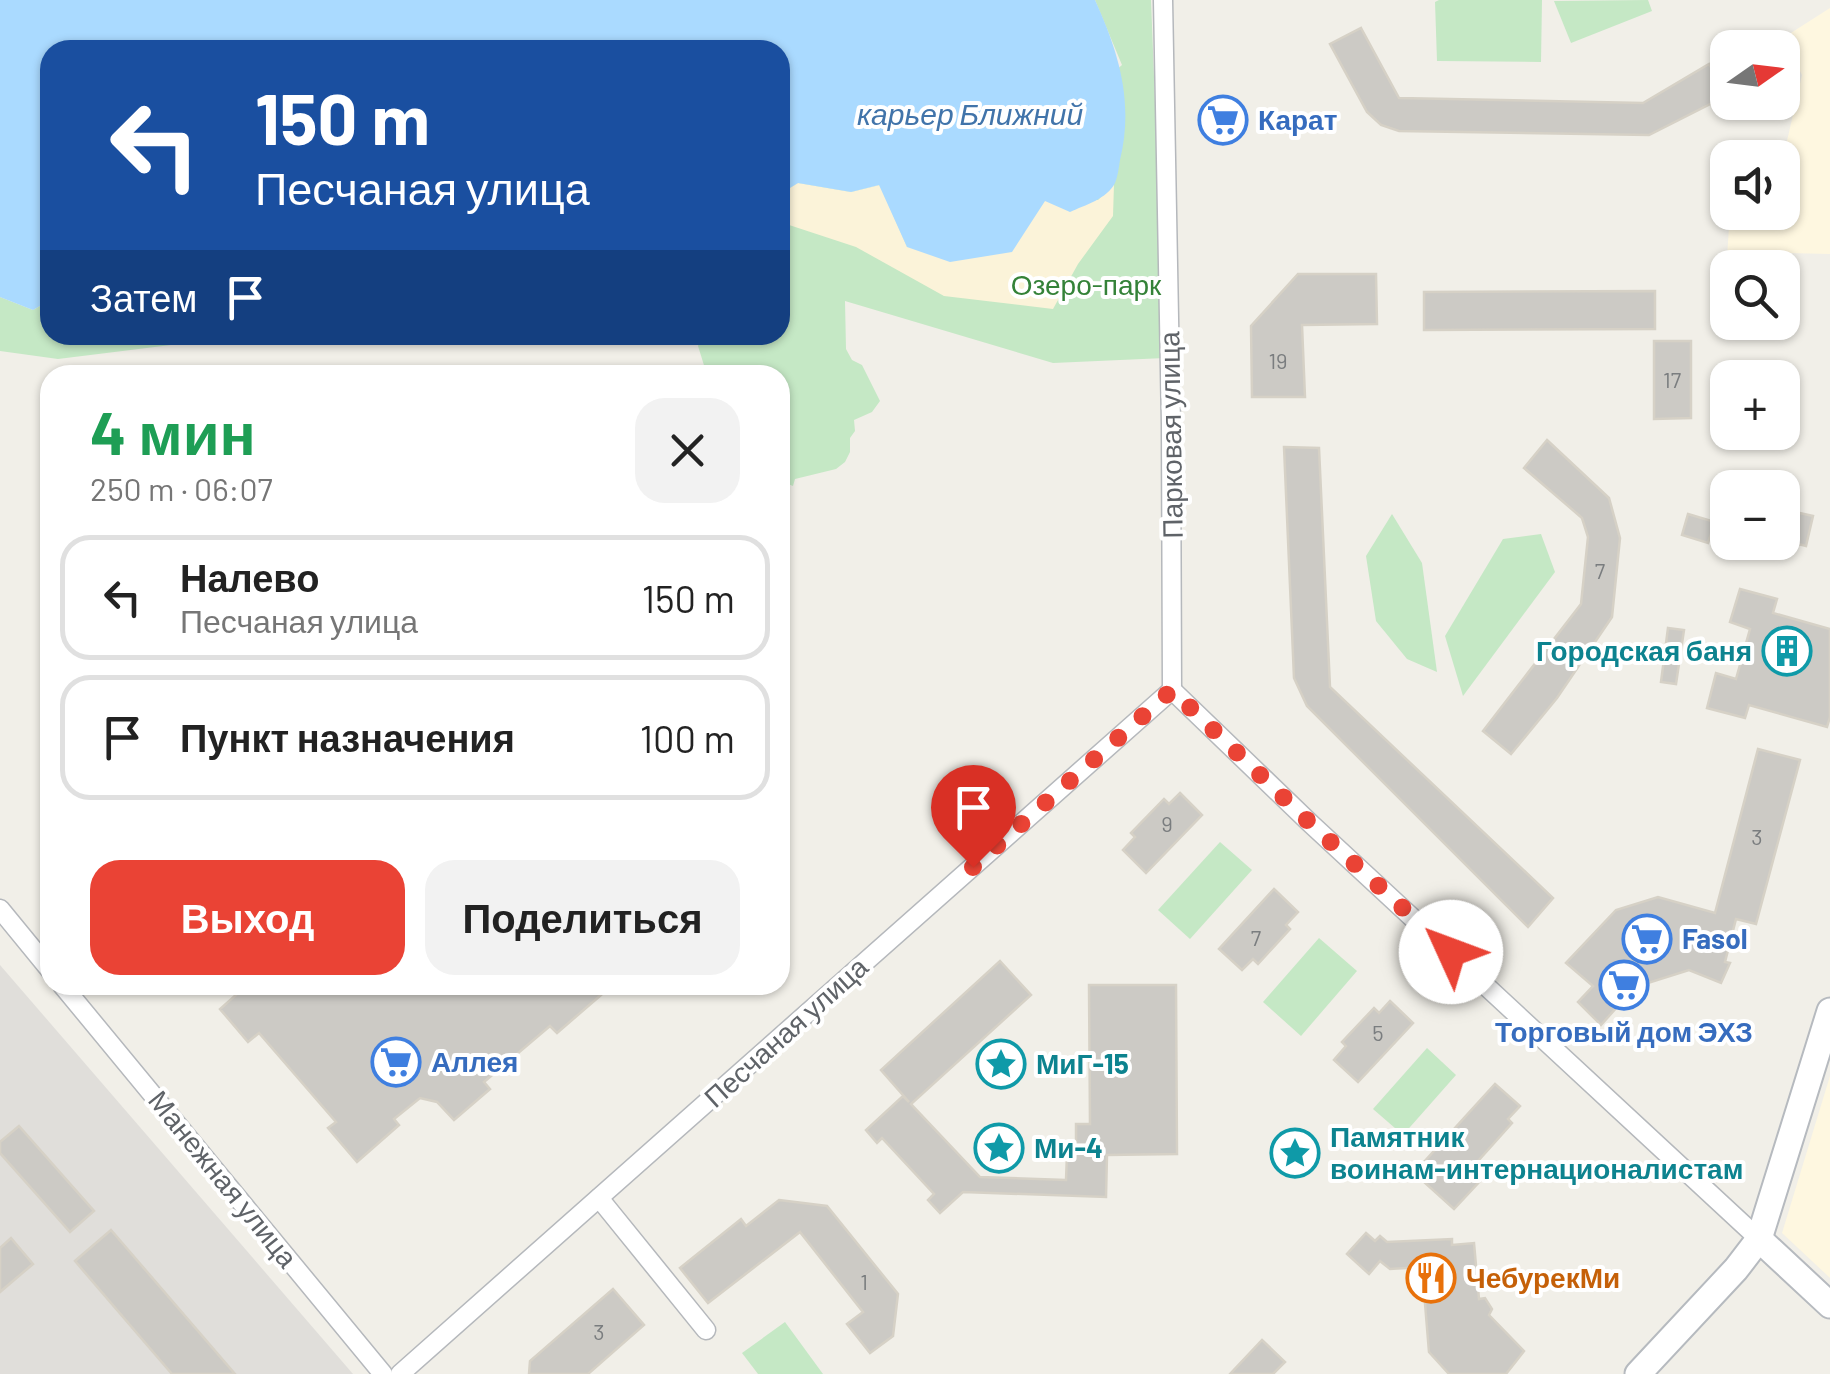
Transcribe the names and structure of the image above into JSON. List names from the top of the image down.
{
  "streets": {
    "street": ["Парковая улица", "Песчаная улица", "Манежная улица"]
  },
  "crossings": [
    ["Парковая улица", "Песчаная улица"]
  ],
  "water": ["карьер Ближний"],
  "parks": ["Озеро-парк"],
  "places": {
    "supermarket": [
      "Карат",
      "Fasol",
      "Торговый дом ЭХЗ",
      "Аллея"
    ],
    "building": ["Городская баня"],
    "place": ["МиГ-15", "Ми-4", "Памятник воинам-интернационалистам"],
    "restaurant": ["ЧебурекМи"]
  },
  "house_numbers": [
    "19",
    "17",
    "7",
    "9",
    "3",
    "7",
    "5",
    "1",
    "3"
  ],
  "north": "right",
  "page": {
    "map_buttons": ["+", "−"],
    "turn": ["150 m", "Песчаная улица"],
    "then": "Затем",
    "heading": ["4 мин", "250 m · 06:07"],
    "list": [
      {
        "name": "Налево",
        "note": "Песчаная улица",
        "value": "150 m"
      },
      {
        "name": "Пункт назначения",
        "value": "100 m"
      }
    ],
    "buttons": ["Выход", "Поделиться"]
  }
}
